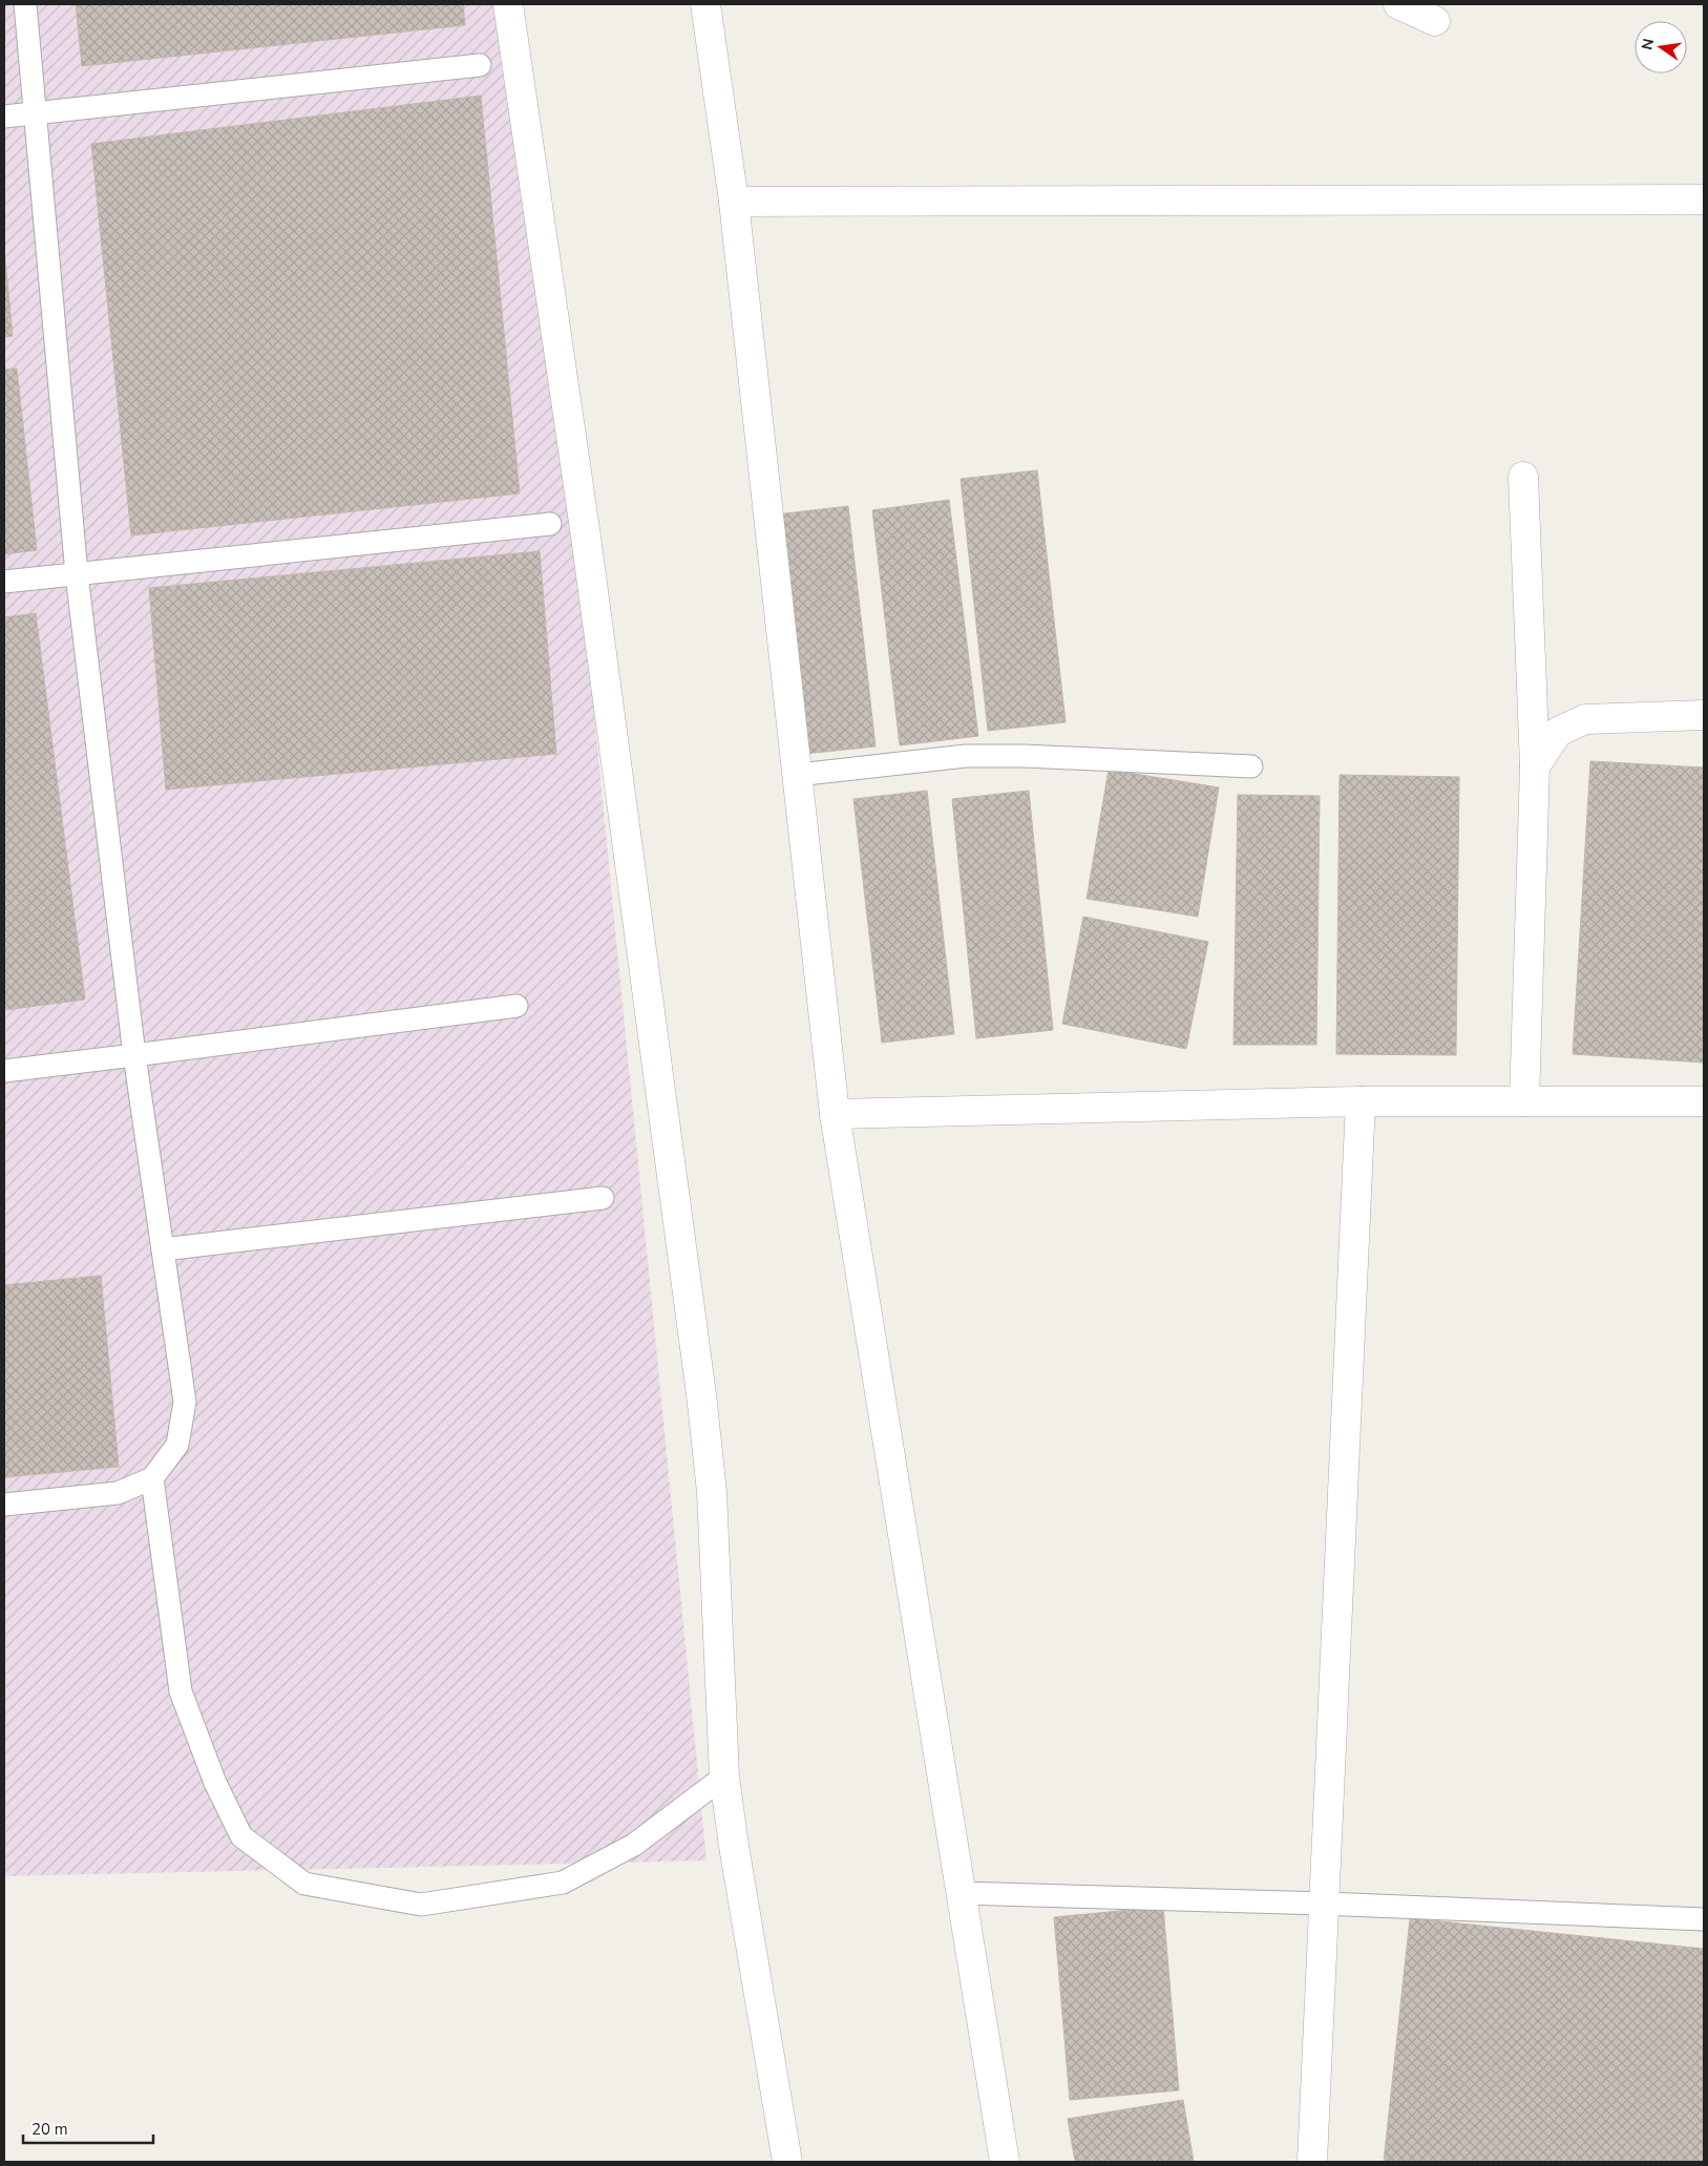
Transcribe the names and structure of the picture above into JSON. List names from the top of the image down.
{
  "scale_bar": "20 m",
  "north": "left"
}
